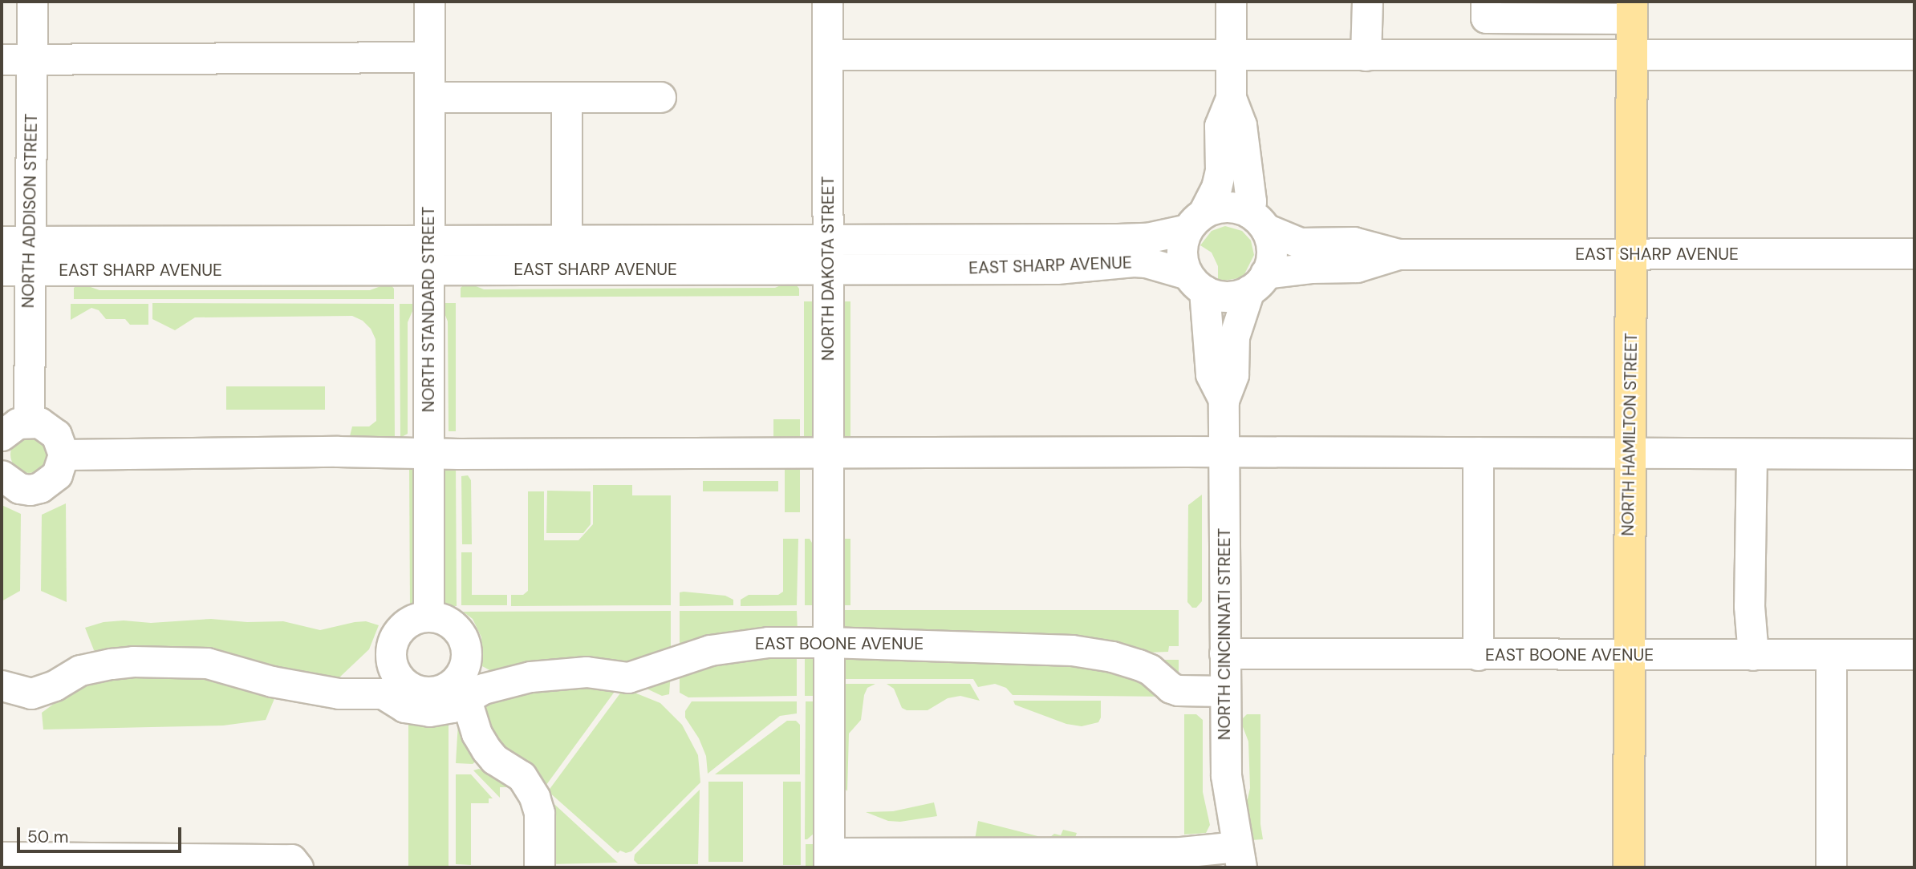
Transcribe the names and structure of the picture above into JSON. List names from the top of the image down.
{
  "streets": {
    "main road": ["NORTH HAMILTON STREET"],
    "street": [
      "NORTH ADDISON STREET",
      "EAST SHARP AVENUE",
      "NORTH DAKOTA STREET",
      "NORTH STANDARD STREET",
      "NORTH CINCINNATI STREET",
      "EAST BOONE AVENUE"
    ]
  },
  "crossings": [
    ["NORTH ADDISON STREET", "EAST SHARP AVENUE"],
    ["EAST SHARP AVENUE", "NORTH DAKOTA STREET"],
    ["EAST SHARP AVENUE", "NORTH STANDARD STREET"],
    ["EAST SHARP AVENUE", "NORTH HAMILTON STREET"],
    ["EAST SHARP AVENUE", "NORTH CINCINNATI STREET"],
    ["NORTH DAKOTA STREET", "EAST BOONE AVENUE"],
    ["NORTH HAMILTON STREET", "EAST BOONE AVENUE"],
    ["NORTH CINCINNATI STREET", "EAST BOONE AVENUE"]
  ],
  "scale_bar": "50 m"
}
